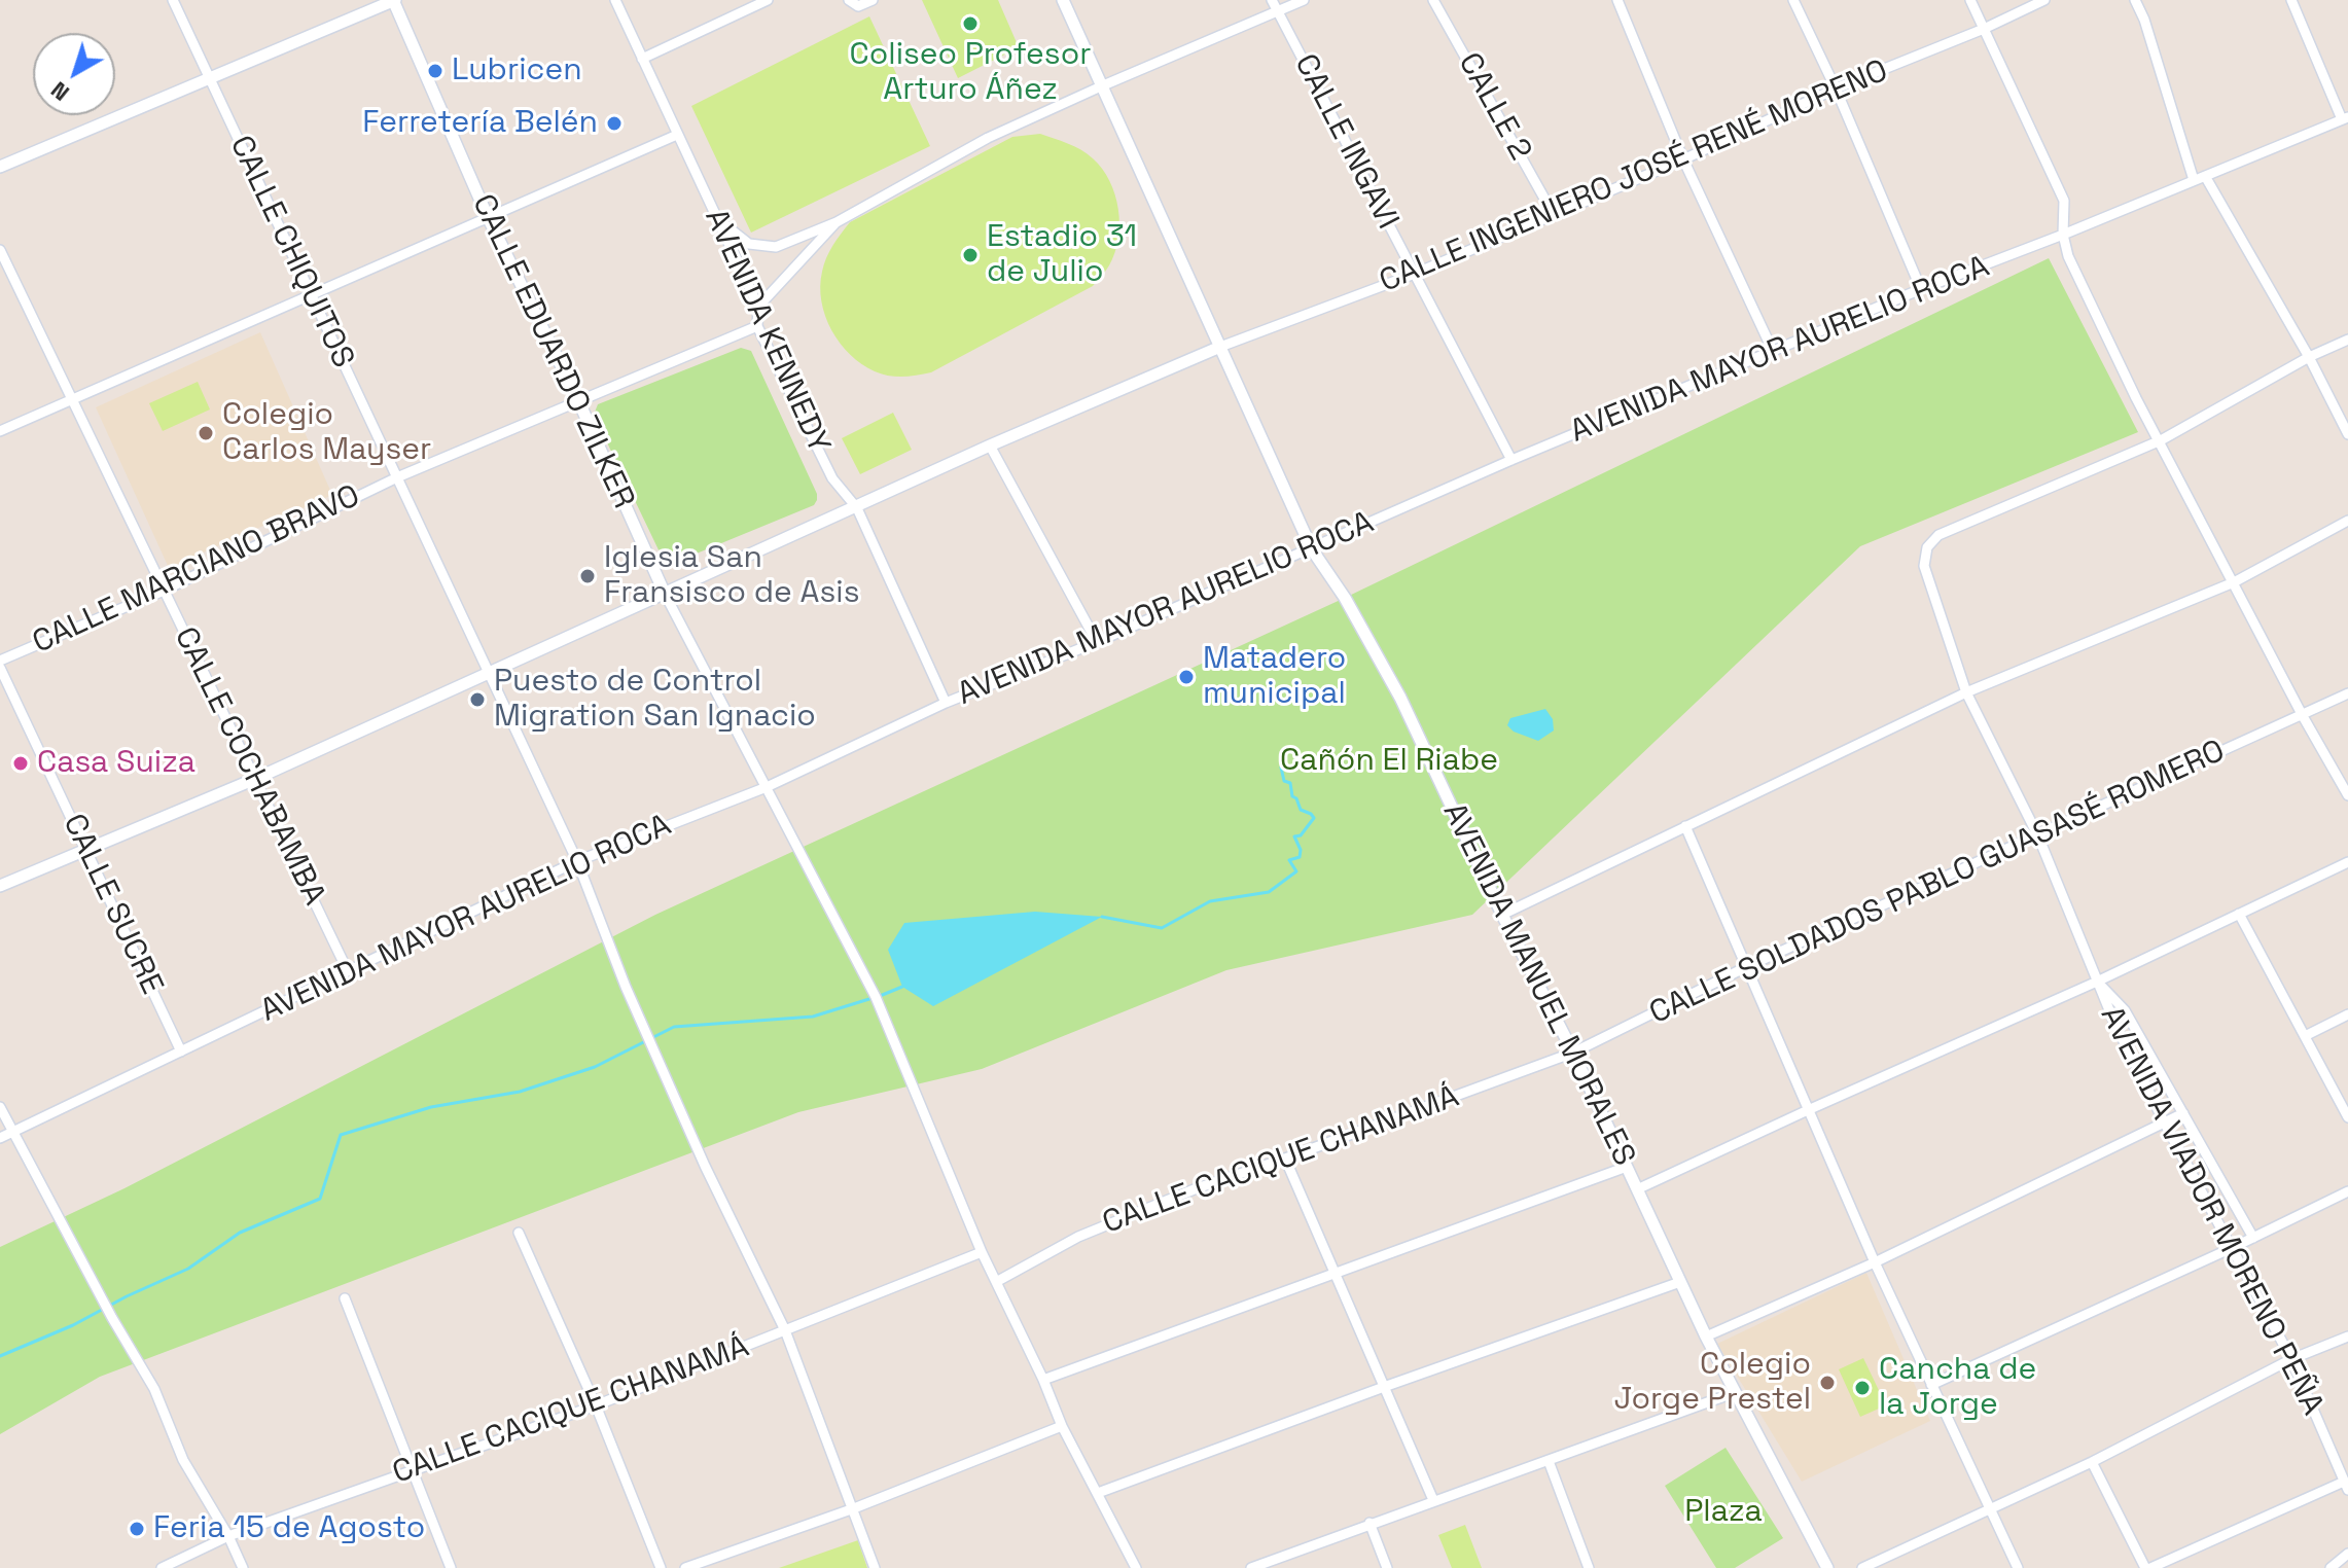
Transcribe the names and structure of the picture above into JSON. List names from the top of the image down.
{
  "streets": {
    "street": [
      "CALLE 2",
      "CALLE INGAVI",
      "CALLE INGENIERO JOSÉ RENÉ MORENO",
      "CALLE CHIQUITOS",
      "AVENIDA KENNEDY",
      "AVENIDA MAYOR AURELIO ROCA",
      "CALLE EDUARDO ZILKER",
      "CALLE MARCIANO BRAVO",
      "CALLE COCHABAMBA",
      "CALLE SOLDADOS PABLO GUASASÉ ROMERO",
      "CALLE SUCRE",
      "AVENIDA MANUEL MORALES",
      "CALLE CACIQUE CHANAMÁ",
      "AVENIDA VIADOR MORENO PEÑA"
    ]
  },
  "crossings": [
    ["CALLE 2", "CALLE INGENIERO JOSÉ RENÉ MORENO"],
    ["CALLE INGAVI", "CALLE INGENIERO JOSÉ RENÉ MORENO"],
    ["CALLE INGAVI", "AVENIDA MAYOR AURELIO ROCA"],
    ["CALLE INGENIERO JOSÉ RENÉ MORENO", "AVENIDA MANUEL MORALES"],
    ["CALLE CHIQUITOS", "AVENIDA MAYOR AURELIO ROCA"],
    ["CALLE CHIQUITOS", "CALLE MARCIANO BRAVO"],
    ["CALLE CHIQUITOS", "CALLE CACIQUE CHANAMÁ"],
    ["AVENIDA KENNEDY", "AVENIDA MAYOR AURELIO ROCA"],
    ["AVENIDA KENNEDY", "CALLE MARCIANO BRAVO"],
    ["AVENIDA MAYOR AURELIO ROCA", "CALLE EDUARDO ZILKER"],
    ["AVENIDA MAYOR AURELIO ROCA", "CALLE COCHABAMBA"],
    ["AVENIDA MAYOR AURELIO ROCA", "CALLE SUCRE"],
    ["AVENIDA MAYOR AURELIO ROCA", "AVENIDA MANUEL MORALES"],
    ["CALLE EDUARDO ZILKER", "CALLE MARCIANO BRAVO"],
    ["CALLE EDUARDO ZILKER", "CALLE CACIQUE CHANAMÁ"],
    ["CALLE MARCIANO BRAVO", "CALLE COCHABAMBA"],
    ["CALLE SOLDADOS PABLO GUASASÉ ROMERO", "AVENIDA MANUEL MORALES"],
    ["CALLE SOLDADOS PABLO GUASASÉ ROMERO", "CALLE CACIQUE CHANAMÁ"],
    ["AVENIDA MANUEL MORALES", "CALLE CACIQUE CHANAMÁ"]
  ],
  "parks": ["Cañón El Riabe", "Plaza"],
  "places": [
    "Coliseo Profesor Arturo Áñez",
    "Lubricen",
    "Ferretería Belén",
    "Estadio 31 de Julio",
    "Colegio Carlos Mayser",
    "Iglesia San Fransisco de Asis",
    "Matadero municipal",
    "Puesto de Control Migration San Ignacio",
    "Casa Suiza",
    "Colegio Jorge Prestel",
    "Cancha de la Jorge",
    "Feria 15 de Agosto"
  ],
  "north": "bottom left"
}
